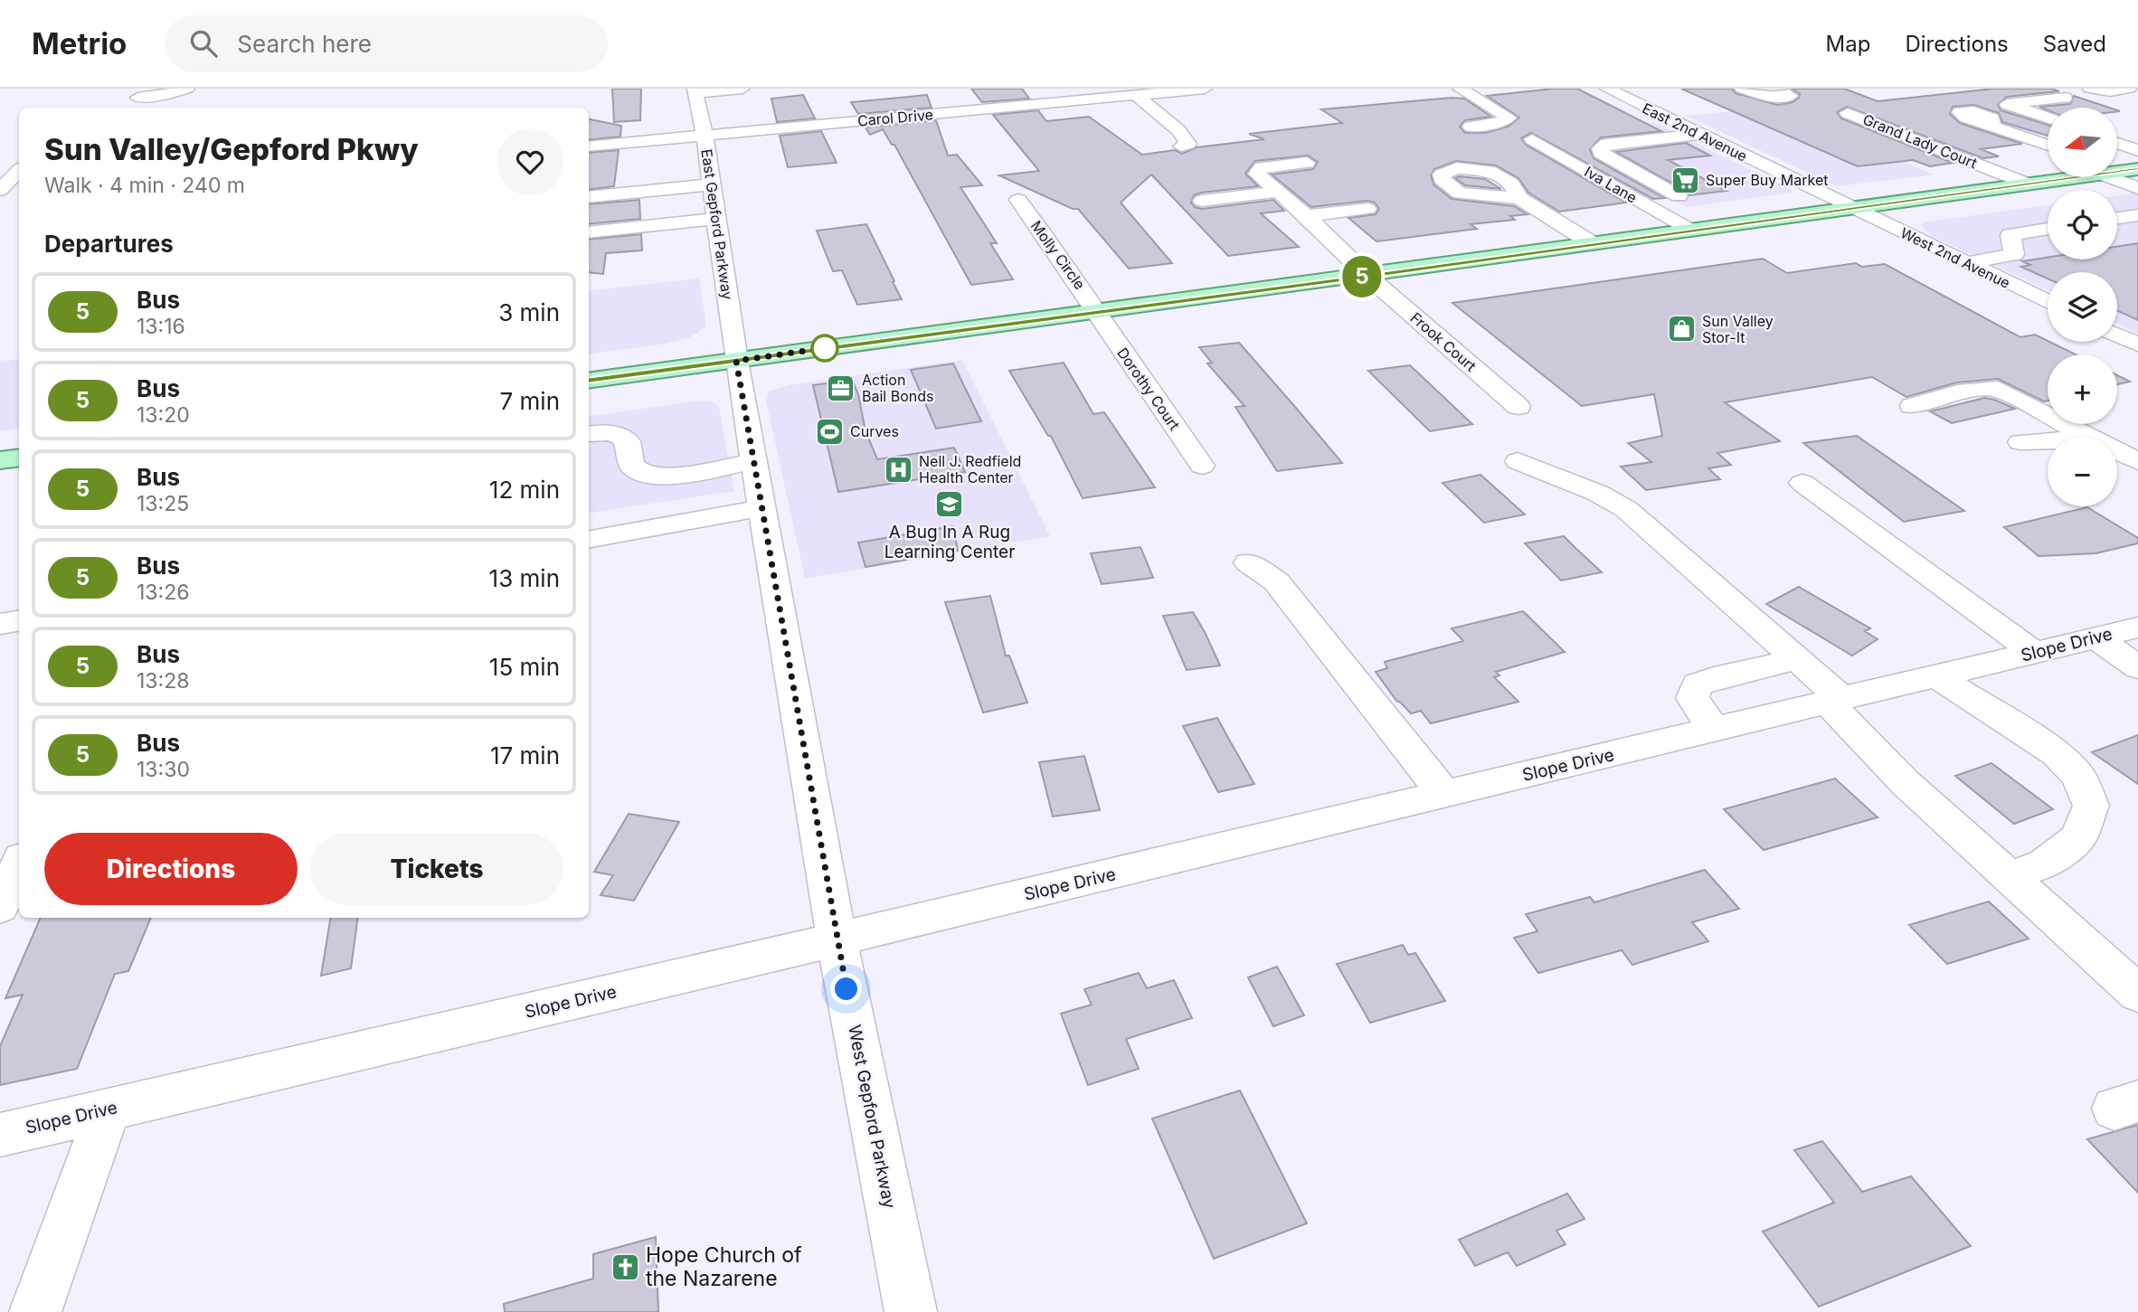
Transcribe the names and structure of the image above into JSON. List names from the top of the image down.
{
  "streets": {
    "street": [
      "Carol Drive",
      "East 2nd Avenue",
      "Grand Lady Court",
      "Iva Lane",
      "East Gepford Parkway",
      "Molly Circle",
      "West 2nd Avenue",
      "Frook Court",
      "Dorothy Court",
      "Slope Drive",
      "West Gepford Parkway"
    ]
  },
  "crossings": [
    ["Carol Drive", "East Gepford Parkway"],
    ["East 2nd Avenue", "West 2nd Avenue"],
    ["East Gepford Parkway", "West Gepford Parkway"],
    ["Molly Circle", "Dorothy Court"],
    ["Slope Drive", "West Gepford Parkway"]
  ],
  "places": {
    "supermarket": ["Super Buy Market"],
    "shop": ["Sun Valley Stor-It"],
    "office": ["Action Bail Bonds"],
    "sports": ["Curves"],
    "hospital": ["Nell J. Redfield Health Center"],
    "school or university": ["A Bug In A Rug Learning Center"],
    "church": ["Hope Church of the Nazarene"]
  },
  "lines": ["bus line 5"],
  "north": "left",
  "page": {
    "header": "Metrio",
    "search": "Search here",
    "nav": ["Map", "Directions", "Saved"],
    "on_map": "5",
    "map_buttons": ["+", "−"],
    "heading": [
      ["Sun Valley/Gepford Pkwy", "Walk · 4 min · 240 m"],
      "Departures"
    ],
    "list": [
      {
        "mark": "5",
        "name": "Bus",
        "note": "13:16",
        "value": "3 min"
      },
      {
        "mark": "5",
        "name": "Bus",
        "note": "13:20",
        "value": "7 min"
      },
      {
        "mark": "5",
        "name": "Bus",
        "note": "13:25",
        "value": "12 min"
      },
      {
        "mark": "5",
        "name": "Bus",
        "note": "13:26",
        "value": "13 min"
      },
      {
        "mark": "5",
        "name": "Bus",
        "note": "13:28",
        "value": "15 min"
      },
      {
        "mark": "5",
        "name": "Bus",
        "note": "13:30",
        "value": "17 min"
      }
    ],
    "buttons": ["Directions", "Tickets"]
  }
}
